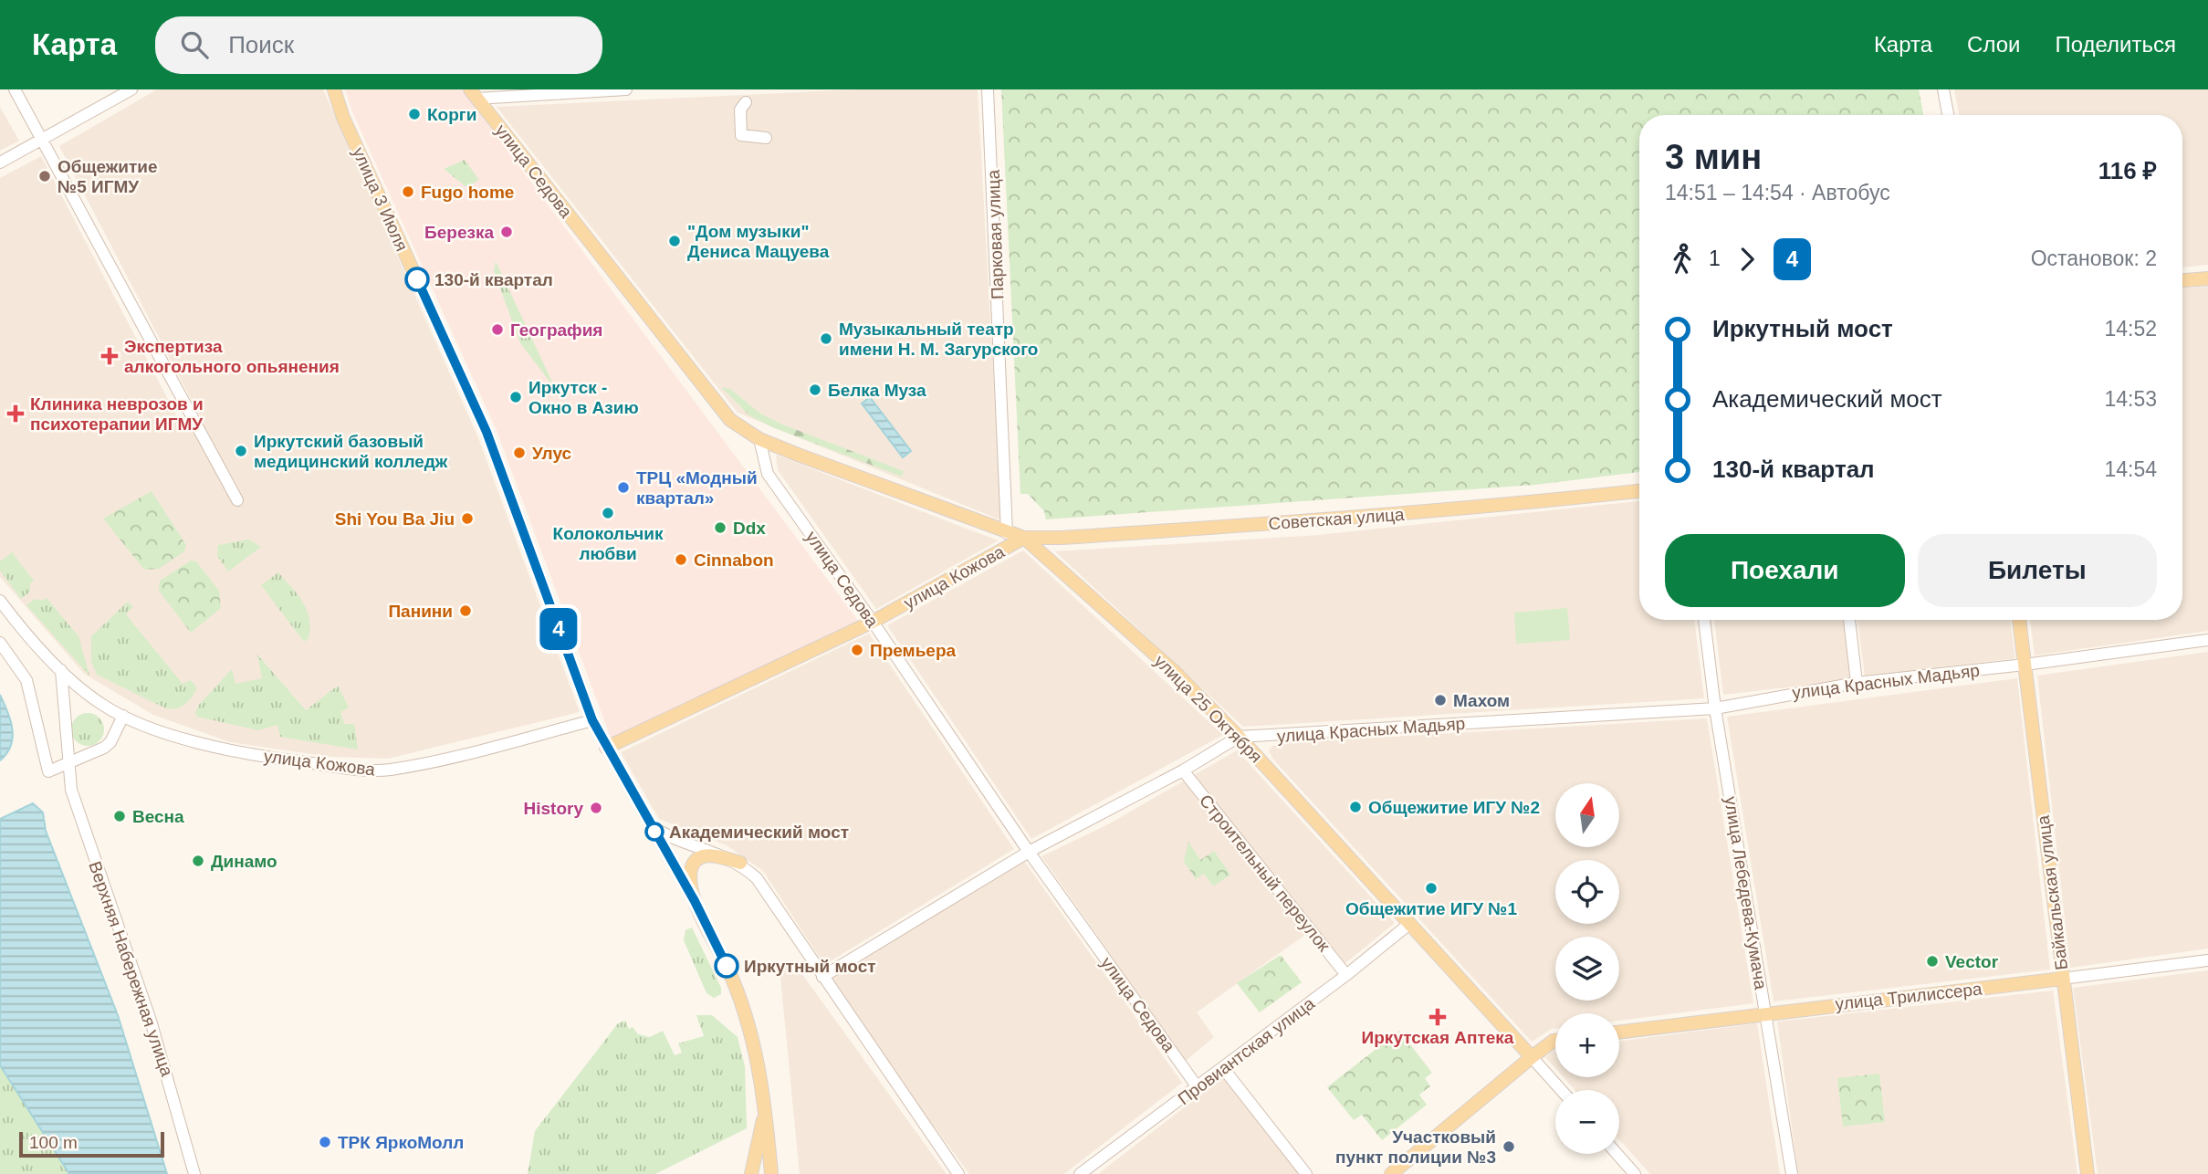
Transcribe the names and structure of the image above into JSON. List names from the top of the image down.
{
  "streets": {
    "main road": [
      "улица Седова",
      "улица 3 Июля",
      "Советская улица",
      "улица Кожова",
      "улица 25 Октября",
      "Байкальская улица",
      "улица Трилиссера"
    ],
    "street": [
      "Парковая улица",
      "улица Красных Мадьяр",
      "Строительный переулок",
      "улица Лебедева-Кумача",
      "Верхняя Набережная улица",
      "Провиантская улица"
    ]
  },
  "crossings": [
    ["улица Седова", "улица Кожова"],
    ["улица Седова", "улица Красных Мадьяр"],
    ["улица Седова", "улица 25 Октября"],
    ["улица Седова", "Провиантская улица"],
    ["улица 3 Июля", "улица Кожова"],
    ["Парковая улица", "улица 25 Октября"],
    ["Советская улица", "улица Кожова"],
    ["Советская улица", "улица 25 Октября"],
    ["улица Кожова", "улица 25 Октября"],
    ["улица Кожова", "Верхняя Набережная улица"],
    ["улица Красных Мадьяр", "улица 25 Октября"],
    ["улица Красных Мадьяр", "Строительный переулок"],
    ["улица Красных Мадьяр", "улица Лебедева-Кумача"],
    ["улица Красных Мадьяр", "Байкальская улица"],
    ["улица 25 Октября", "Провиантская улица"],
    ["Строительный переулок", "Провиантская улица"],
    ["улица Лебедева-Кумача", "улица Трилиссера"],
    ["Байкальская улица", "улица Трилиссера"]
  ],
  "places": {
    "other": [
      "Корги",
      "Общежитие №5 ИГМУ",
      "Fugo home",
      "Березка",
      "\"Дом музыки\" Дениса Мацуева",
      "130-й квартал",
      "География",
      "Музыкальный театр имени Н. М. Загурского",
      "Белка Муза",
      "Иркутск - Окно в Азию",
      "Иркутский базовый медицинский колледж",
      "Улус",
      "ТРЦ «Модный квартал»",
      "Колокольчик любви",
      "Shi You Ba Jiu",
      "Ddx",
      "Cinnabon",
      "Панини",
      "Премьера",
      "Махом",
      "Общежитие ИГУ №2",
      "History",
      "Весна",
      "Академический мост",
      "Динамо",
      "Общежитие ИГУ №1",
      "Vector",
      "Иркутный мост",
      "ТРК ЯркоМолл",
      "Участковый пункт полиции №3"
    ],
    "health": ["Экспертиза алкогольного опьянения", "Клиника неврозов и психотерапии ИГМУ", "Иркутская Аптека"]
  },
  "lines": ["bus line 4"],
  "scale_bar": "100 m",
  "north": "top",
  "page": {
    "header": "Карта",
    "search": "Поиск",
    "nav": ["Карта", "Слои", "Поделиться"],
    "on_map": "4",
    "heading": ["3 мин", "14:51 – 14:54 · Автобус", "116 ₽"],
    "legs": ["1", "4", "Остановок: 2"],
    "list": [
      {
        "name": "Иркутный мост",
        "value": "14:52"
      },
      {
        "name": "Академический мост",
        "value": "14:53"
      },
      {
        "name": "130-й квартал",
        "value": "14:54"
      }
    ],
    "buttons": ["Поехали", "Билеты"],
    "map_buttons": ["+", "−"],
    "scale": "100 m"
  }
}
